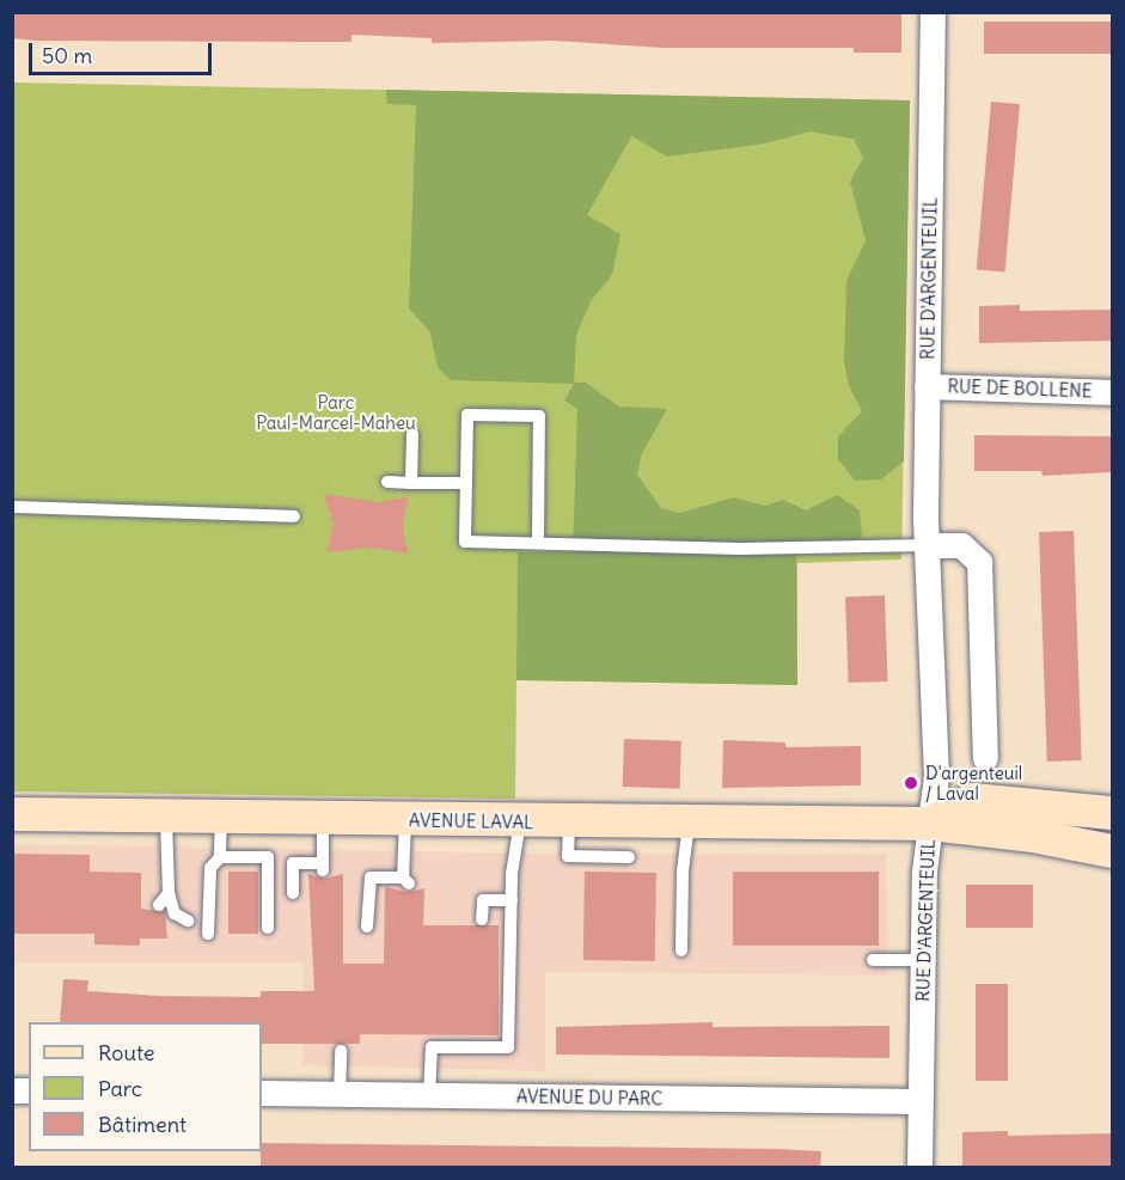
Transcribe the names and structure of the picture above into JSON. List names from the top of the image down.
{
  "streets": {
    "street": [
      "RUE D'ARGENTEUIL",
      "RUE DE BOLLENE",
      "AVENUE LAVAL",
      "AVENUE DU PARC"
    ]
  },
  "crossings": [
    ["RUE D'ARGENTEUIL", "RUE DE BOLLENE"],
    ["RUE D'ARGENTEUIL", "AVENUE LAVAL"],
    ["RUE D'ARGENTEUIL", "AVENUE DU PARC"]
  ],
  "parks": ["Parc Paul-Marcel-Maheu"],
  "places": ["D'argenteuil / Laval"],
  "legend": ["Route", "Parc", "Bâtiment"],
  "scale_bar": "50 m"
}
